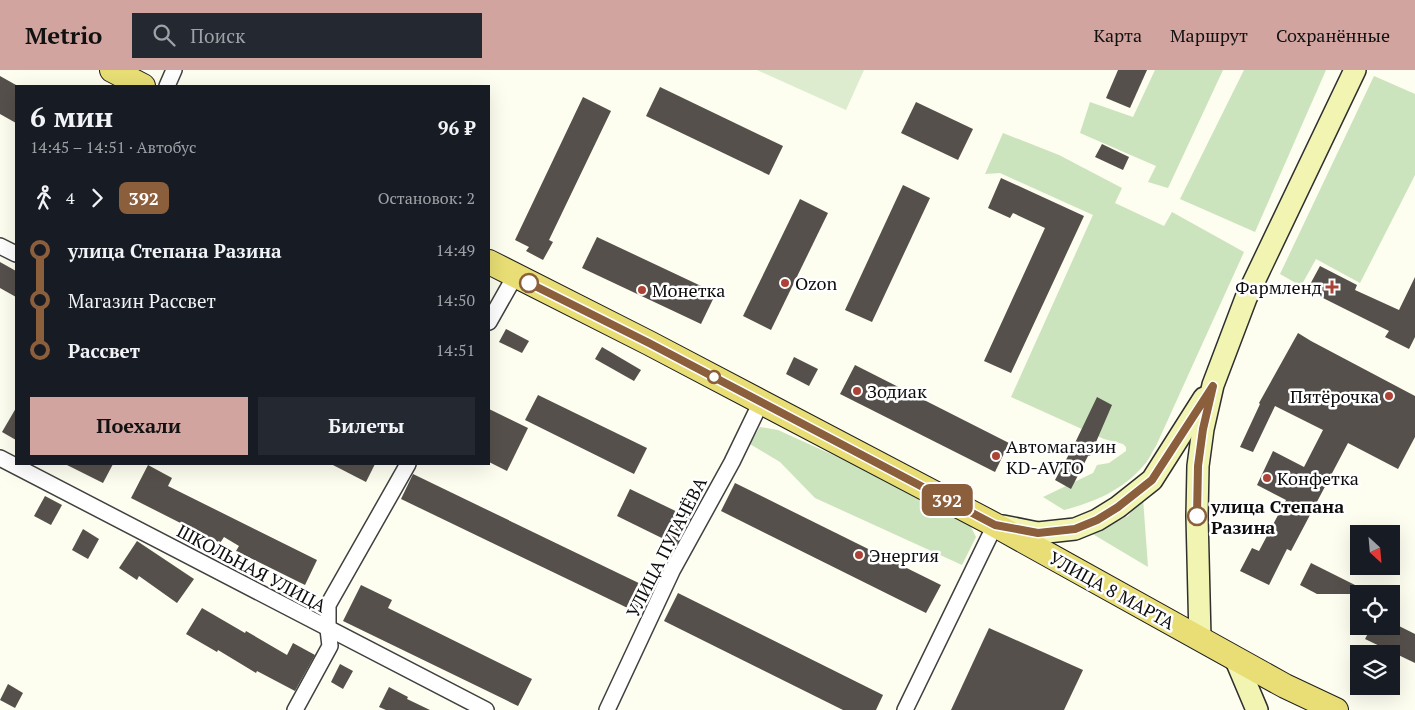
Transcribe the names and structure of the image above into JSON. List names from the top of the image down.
{
  "streets": {
    "main road": ["УЛИЦА 8 МАРТА"],
    "street": ["УЛИЦА ПУГАЧЁВА", "ШКОЛЬНАЯ УЛИЦА"]
  },
  "crossings": [
    ["УЛИЦА ПУГАЧЁВА", "УЛИЦА 8 МАРТА"]
  ],
  "places": {
    "other": [
      "Ozon",
      "Монетка",
      "Зодиак",
      "Пятёрочка",
      "Автомагазин KD-AVTO",
      "Конфетка",
      "улица Степана Разина",
      "Энергия"
    ],
    "health": ["Фармленд"]
  },
  "lines": ["bus line 392"],
  "north": "bottom right",
  "page": {
    "header": "Metrio",
    "search": "Поиск",
    "nav": ["Карта", "Маршрут", "Сохранённые"],
    "on_map": "392",
    "heading": ["6 мин", "14:45 – 14:51 · Автобус", "96 ₽"],
    "legs": ["4", "392", "Остановок: 2"],
    "list": [
      {
        "name": "улица Степана Разина",
        "value": "14:49"
      },
      {
        "name": "Магазин Рассвет",
        "value": "14:50"
      },
      {
        "name": "Рассвет",
        "value": "14:51"
      }
    ],
    "buttons": ["Поехали", "Билеты"]
  }
}
